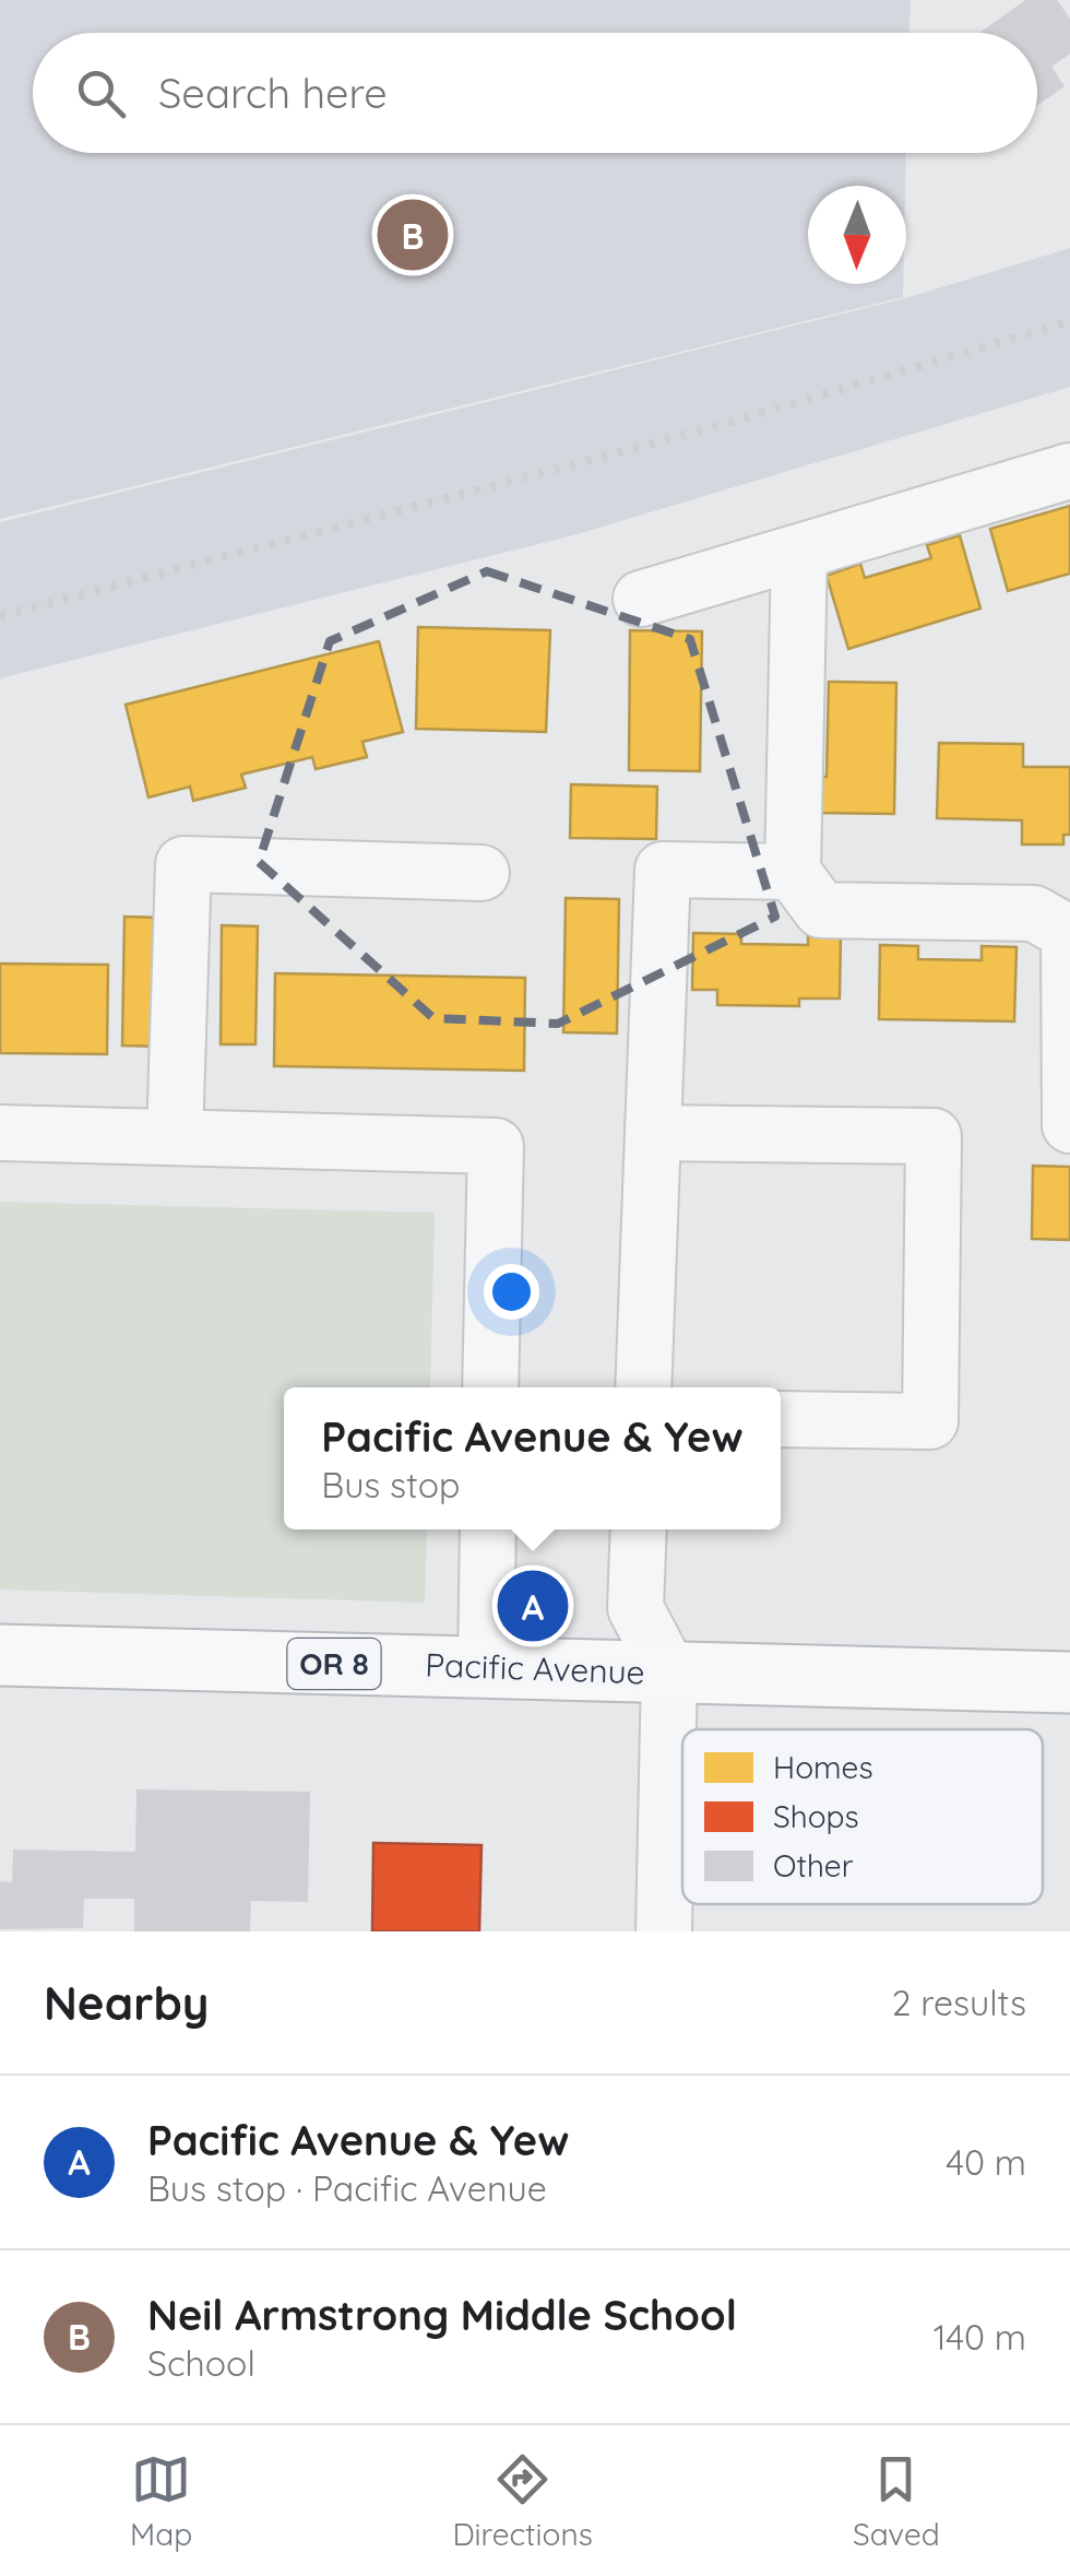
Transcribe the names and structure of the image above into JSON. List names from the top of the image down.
{
  "streets": {
    "highway": ["OR 8", "Pacific Avenue"]
  },
  "legend": ["Homes", "Shops", "Other"],
  "north": "bottom",
  "page": {
    "search": "Search here",
    "pins": ["B", "A"],
    "popup": ["Pacific Avenue & Yew", "Bus stop"],
    "heading": ["Nearby", "2 results"],
    "list": [
      {
        "mark": "A",
        "name": "Pacific Avenue & Yew",
        "note": "Bus stop · Pacific Avenue",
        "value": "40 m"
      },
      {
        "mark": "B",
        "name": "Neil Armstrong Middle School",
        "note": "School",
        "value": "140 m"
      }
    ],
    "nav": ["Map", "Directions", "Saved"]
  }
}
